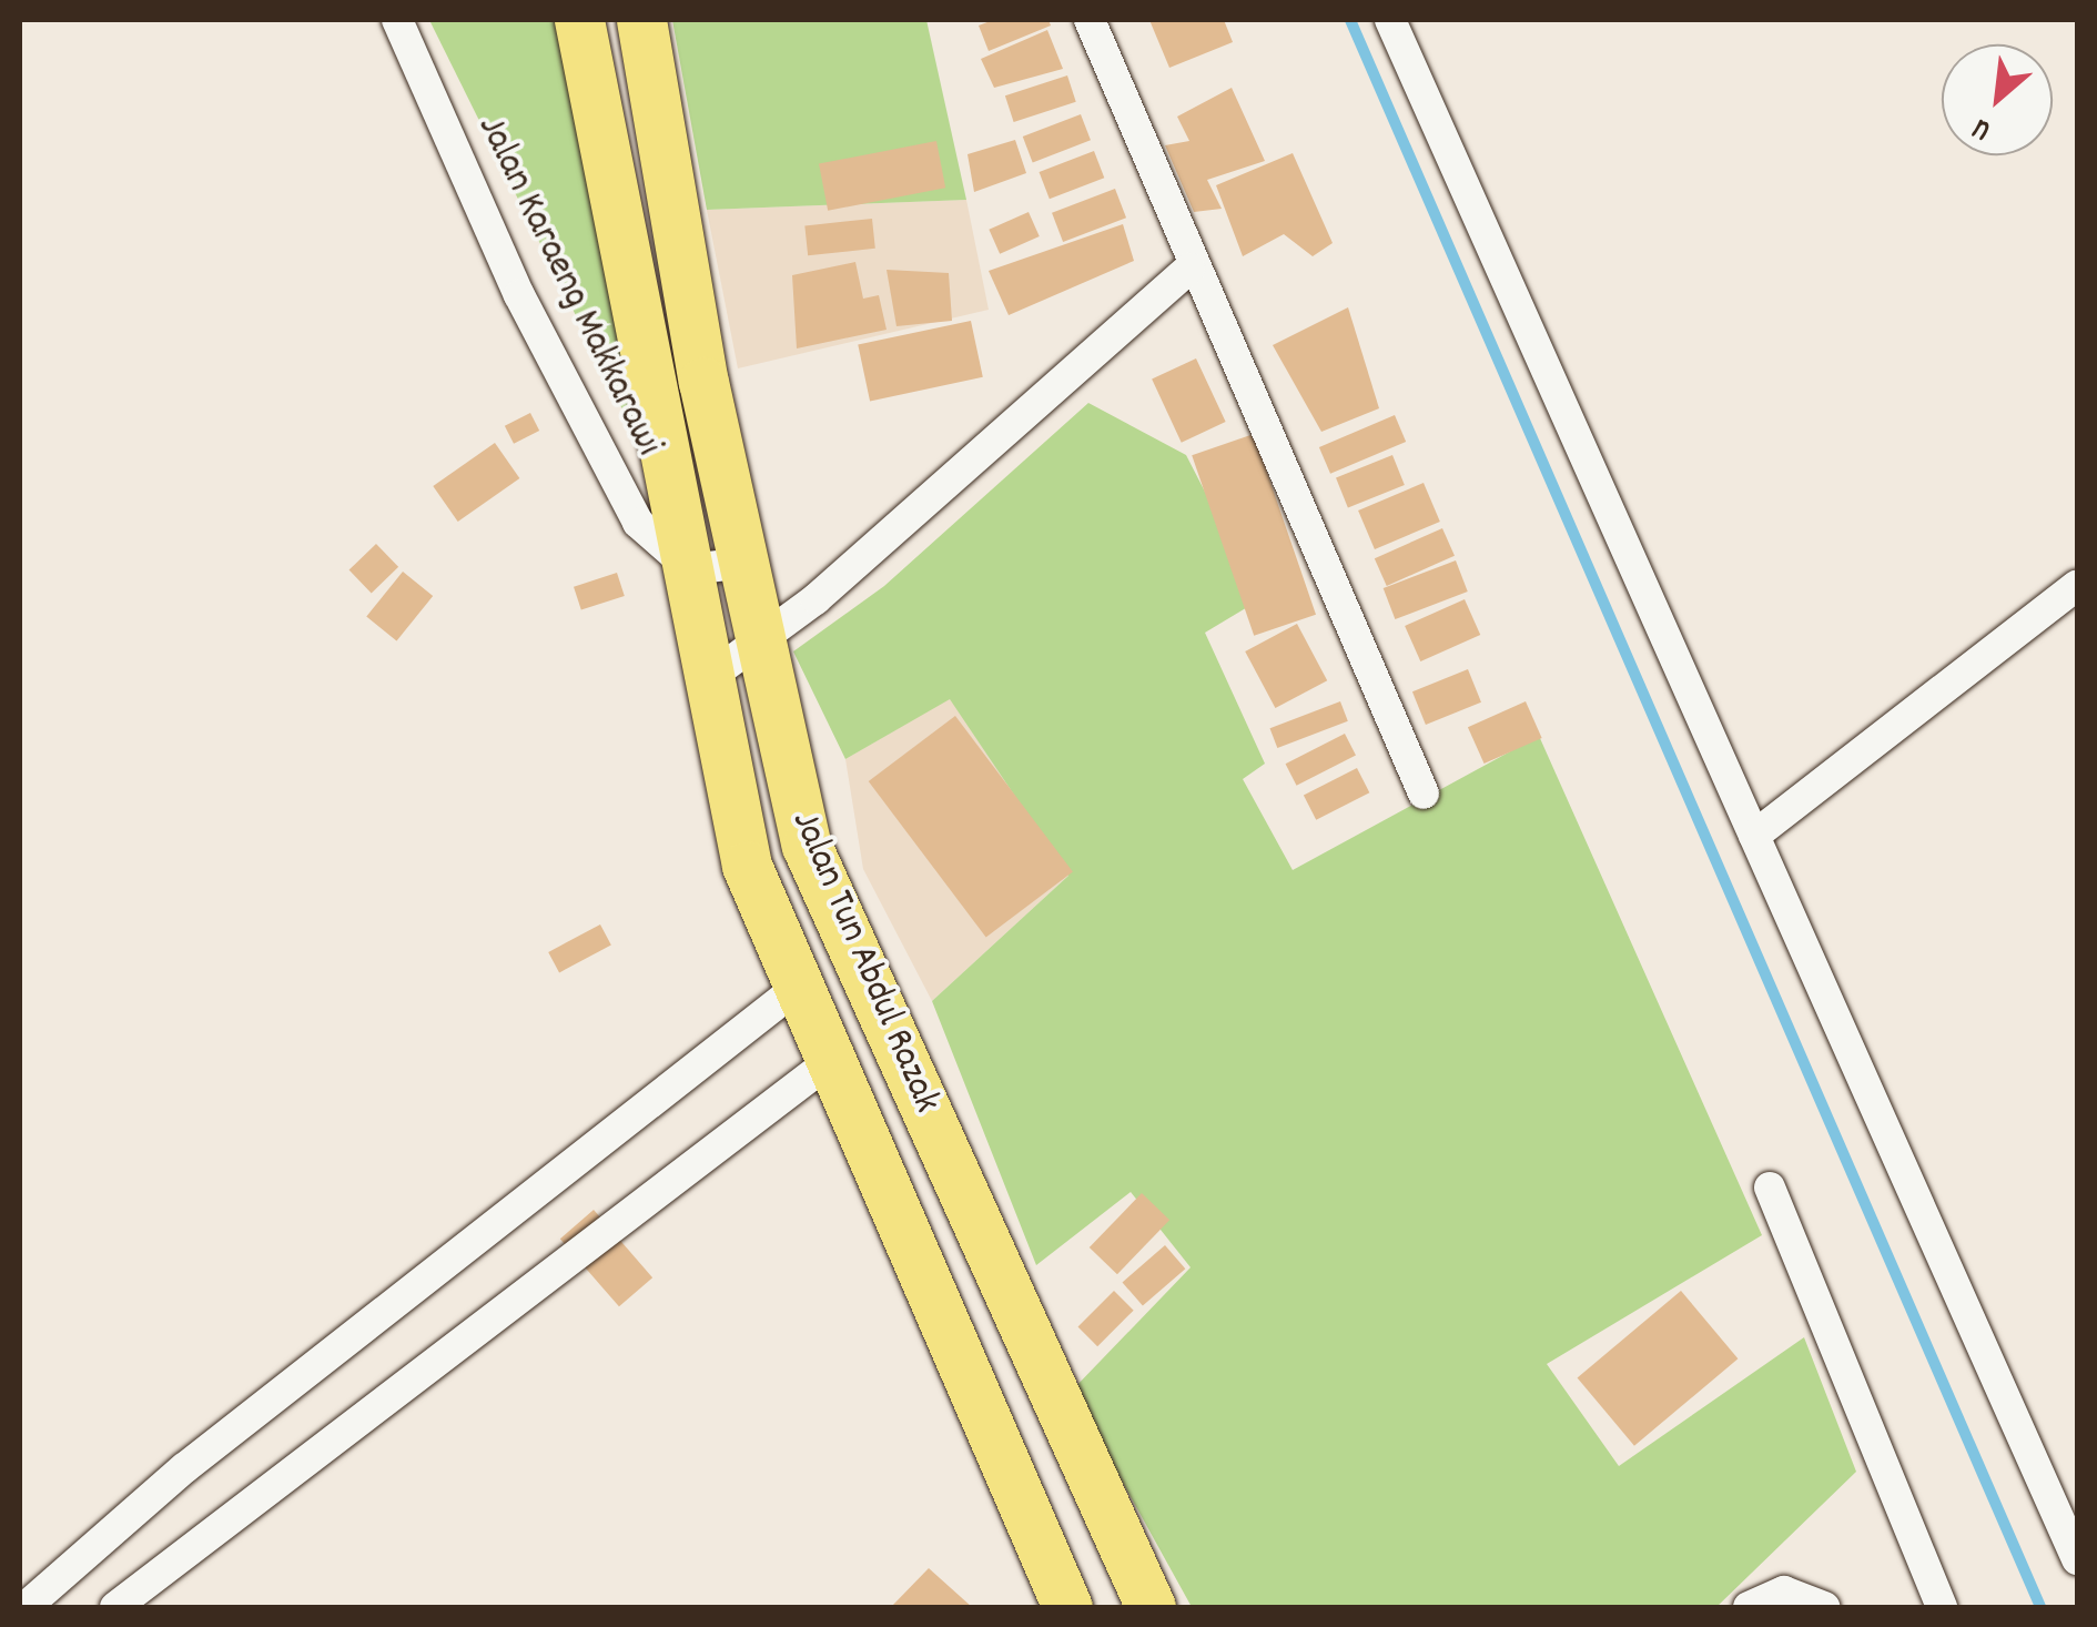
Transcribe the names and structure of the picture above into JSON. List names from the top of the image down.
{
  "streets": {
    "main road": ["Jalan Tun Abdul Razak"],
    "street": ["Jalan Karaeng Makkarawi"]
  },
  "crossings": [
    ["Jalan Karaeng Makkarawi", "Jalan Tun Abdul Razak"]
  ],
  "north": "bottom left"
}
